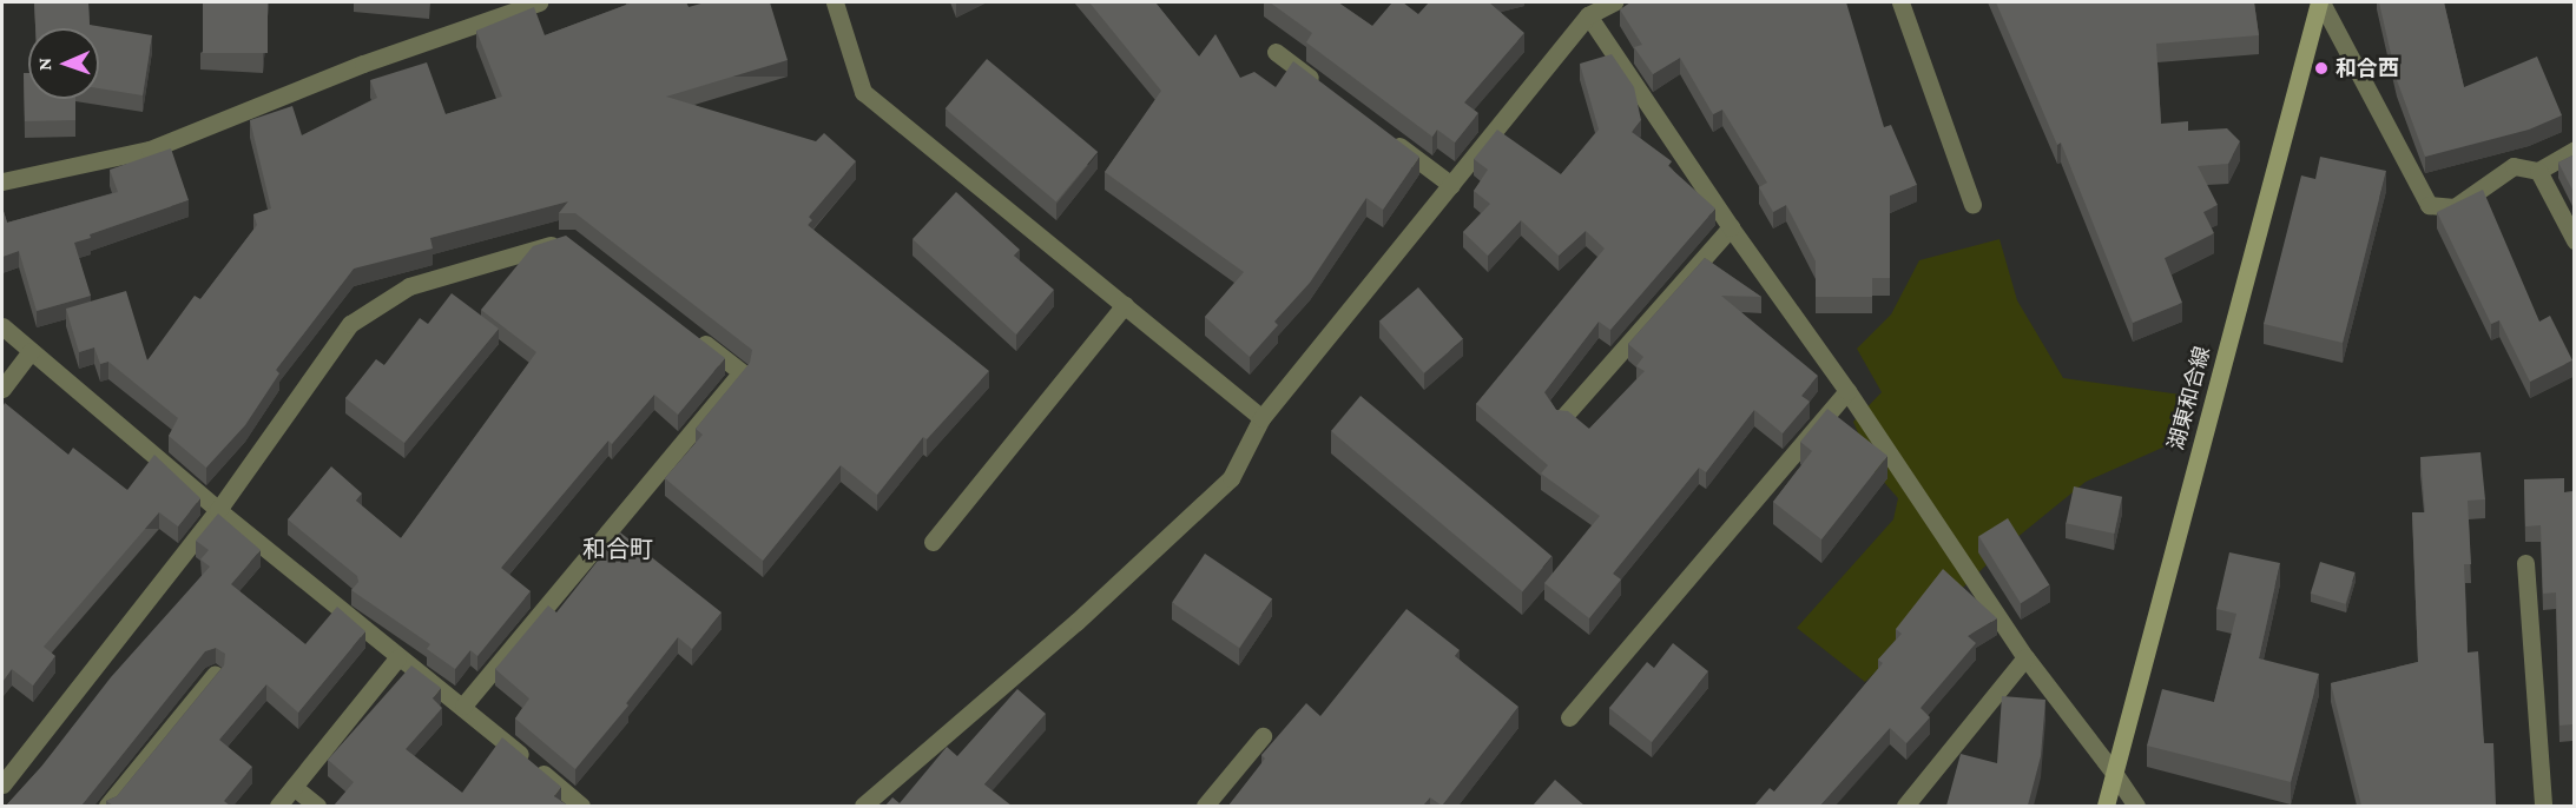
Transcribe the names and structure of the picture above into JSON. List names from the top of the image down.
{
  "streets": {
    "main road": ["湖東和合線"]
  },
  "districts": ["和合町"],
  "places": ["和合西"],
  "north": "left"
}
